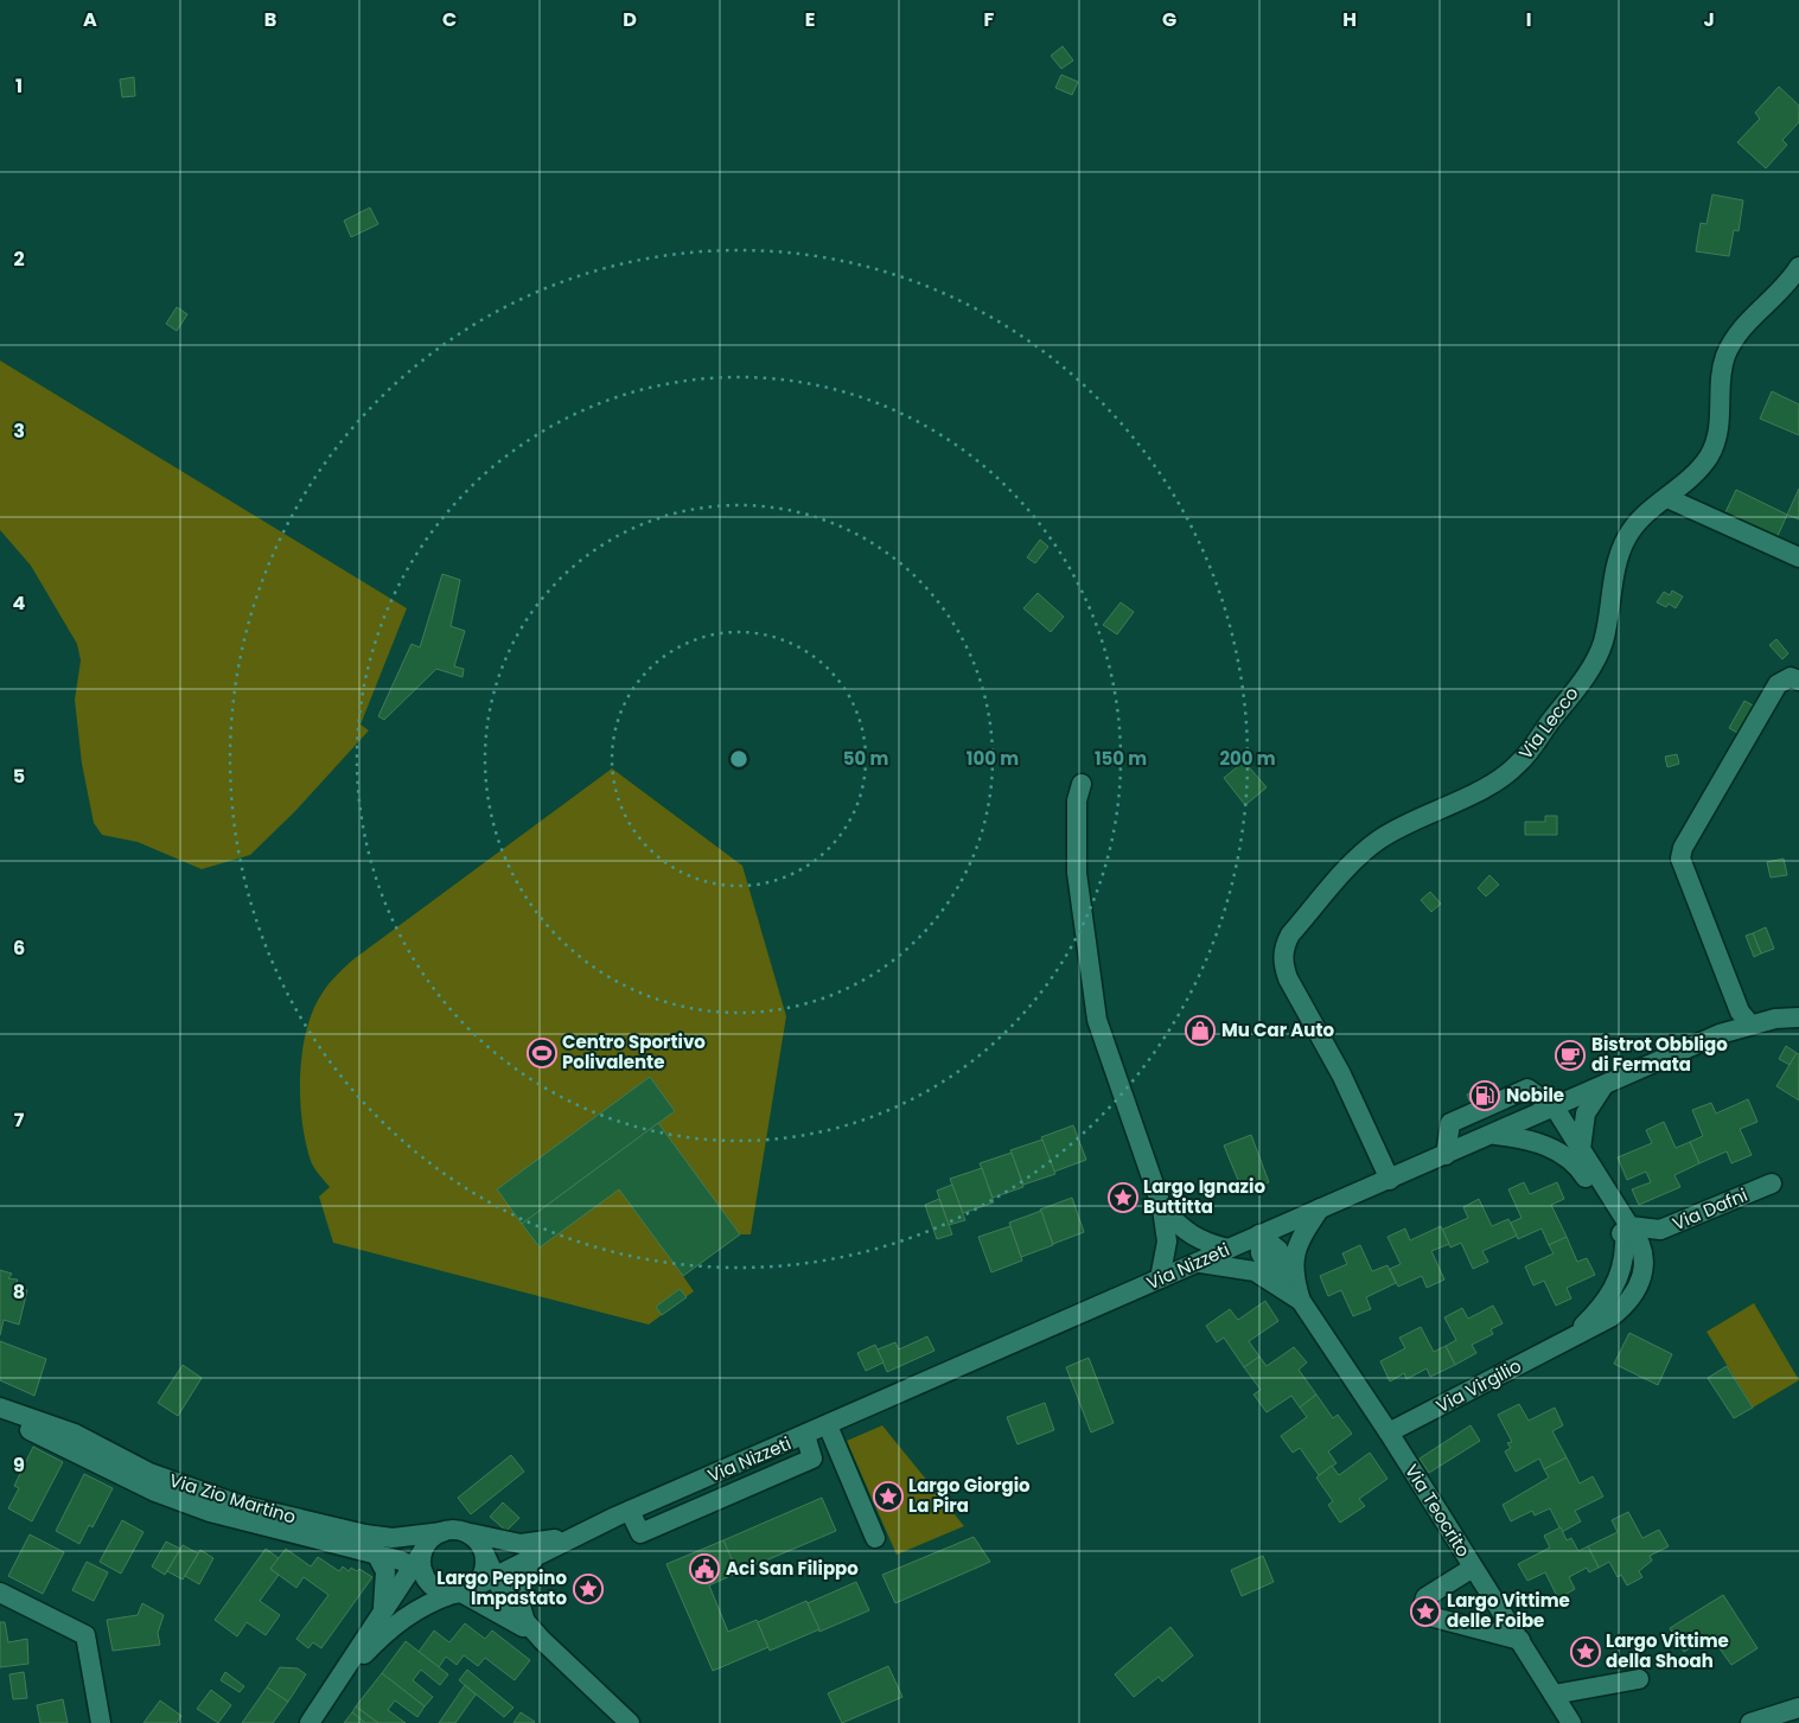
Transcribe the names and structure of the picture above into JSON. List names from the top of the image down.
{
  "streets": {
    "street": [
      "Via Lecco",
      "Via Dafni",
      "Via Nizzeti",
      "Via Virgilio",
      "Via Zio Martino",
      "Via Teocrito"
    ]
  },
  "crossings": [
    ["Via Lecco", "Via Nizzeti"],
    ["Via Dafni", "Via Virgilio"],
    ["Via Virgilio", "Via Teocrito"]
  ],
  "places": {
    "shop": ["Mu Car Auto"],
    "sports": ["Centro Sportivo Polivalente"],
    "cafe": ["Bistrot Obbligo di Fermata"],
    "fuel station": ["Nobile"],
    "place": [
      "Largo Ignazio Buttitta",
      "Largo Giorgio La Pira",
      "Largo Peppino Impastato",
      "Largo Vittime delle Foibe",
      "Largo Vittime della Shoah"
    ],
    "public building": ["Aci San Filippo"]
  },
  "grid": {
    "columns": [
      "A",
      "B",
      "C",
      "D",
      "E",
      "F",
      "G",
      "H",
      "I",
      "J"
    ],
    "rows": [
      "1",
      "2",
      "3",
      "4",
      "5",
      "6",
      "7",
      "8",
      "9"
    ]
  },
  "rings": [
    "50 m",
    "100 m",
    "150 m",
    "200 m"
  ]
}
